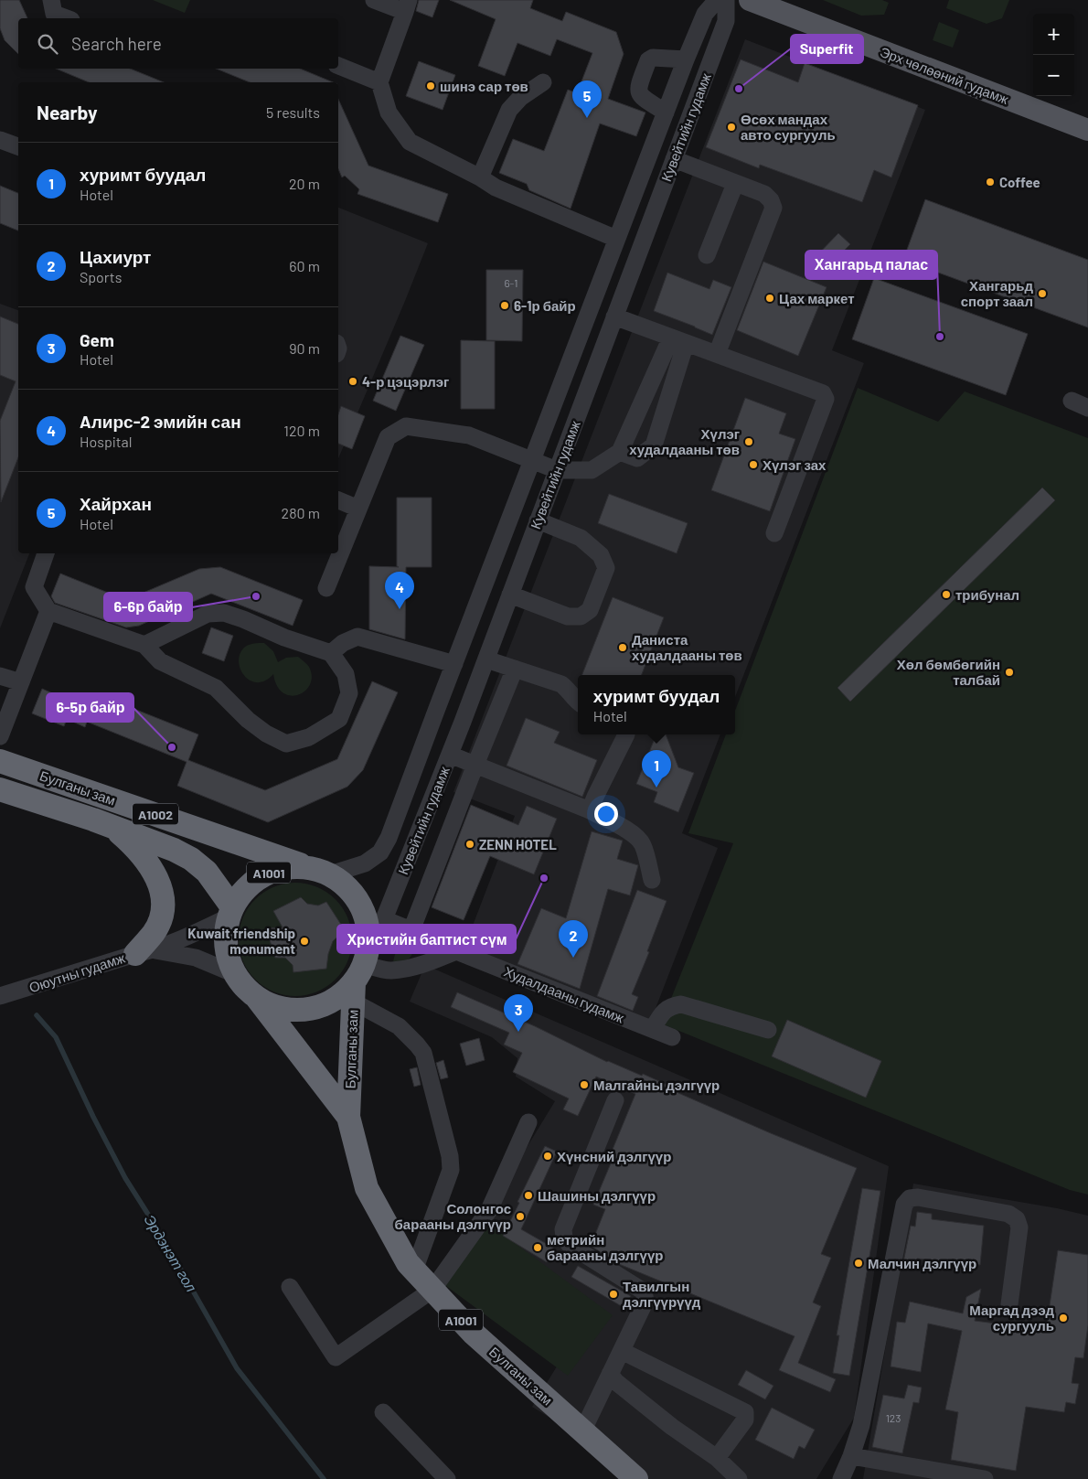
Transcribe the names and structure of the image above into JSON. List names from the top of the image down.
{
  "streets": {
    "highway": ["Булганы зам", "A1002", "A1001"],
    "main road": ["Эрх чөлөөний гудамж"],
    "street": ["Кувейтийн гудамж", "Оюутны гудамж", "Худалдааны гудамж"]
  },
  "crossings": [
    ["Кувейтийн гудамж", "Булганы зам"],
    ["Кувейтийн гудамж", "A1001"],
    ["Кувейтийн гудамж", "Оюутны гудамж"],
    ["Кувейтийн гудамж", "Худалдааны гудамж"],
    ["Булганы зам", "A1001"],
    ["Булганы зам", "Оюутны гудамж"],
    ["A1001", "Оюутны гудамж"]
  ],
  "water": ["Эрдэнэт гол"],
  "places": [
    "шинэ сар төв",
    "Superfit",
    "Өсөх мандах авто сургууль",
    "Coffee",
    "Хангарьд спорт заал",
    "Цах маркет",
    "6-1р байр",
    "Хангарьд палас",
    "4-р цэцэрлэг",
    "Хүлэг худалдааны төв",
    "Хүлэг зах",
    "трибунал",
    "6-6р байр",
    "Даниста худалдааны төв",
    "Хөл бөмбөгийн талбай",
    "6-5р байр",
    "ZENN HOTEL",
    "Христийн баптист сүм",
    "Kuwait friendship monument",
    "Малгайны дэлгүүр",
    "Хүнсний дэлгүүр",
    "Шашины дэлгүүр",
    "Солонгос барааны дэлгүүр",
    "метрийн барааны дэлгүүр",
    "Малчин дэлгүүр",
    "Тавилгын дэлгүүрүүд",
    "Маргад дээд сургууль"
  ],
  "house_numbers": ["6-1", "123"],
  "page": {
    "map_buttons": ["+", "−"],
    "search": "Search here",
    "pins": [
      "5",
      "4",
      "1",
      "2",
      "3"
    ],
    "heading": ["Nearby", "5 results"],
    "list": [
      {
        "mark": "1",
        "name": "хуримт буудал",
        "note": "Hotel",
        "value": "20 m"
      },
      {
        "mark": "2",
        "name": "Цахиурт",
        "note": "Sports",
        "value": "60 m"
      },
      {
        "mark": "3",
        "name": "Gem",
        "note": "Hotel",
        "value": "90 m"
      },
      {
        "mark": "4",
        "name": "Aлирс-2 эмийн сан",
        "note": "Hospital",
        "value": "120 m"
      },
      {
        "mark": "5",
        "name": "Хайрхан",
        "note": "Hotel",
        "value": "280 m"
      }
    ],
    "popup": ["хуримт буудал", "Hotel"]
  }
}
